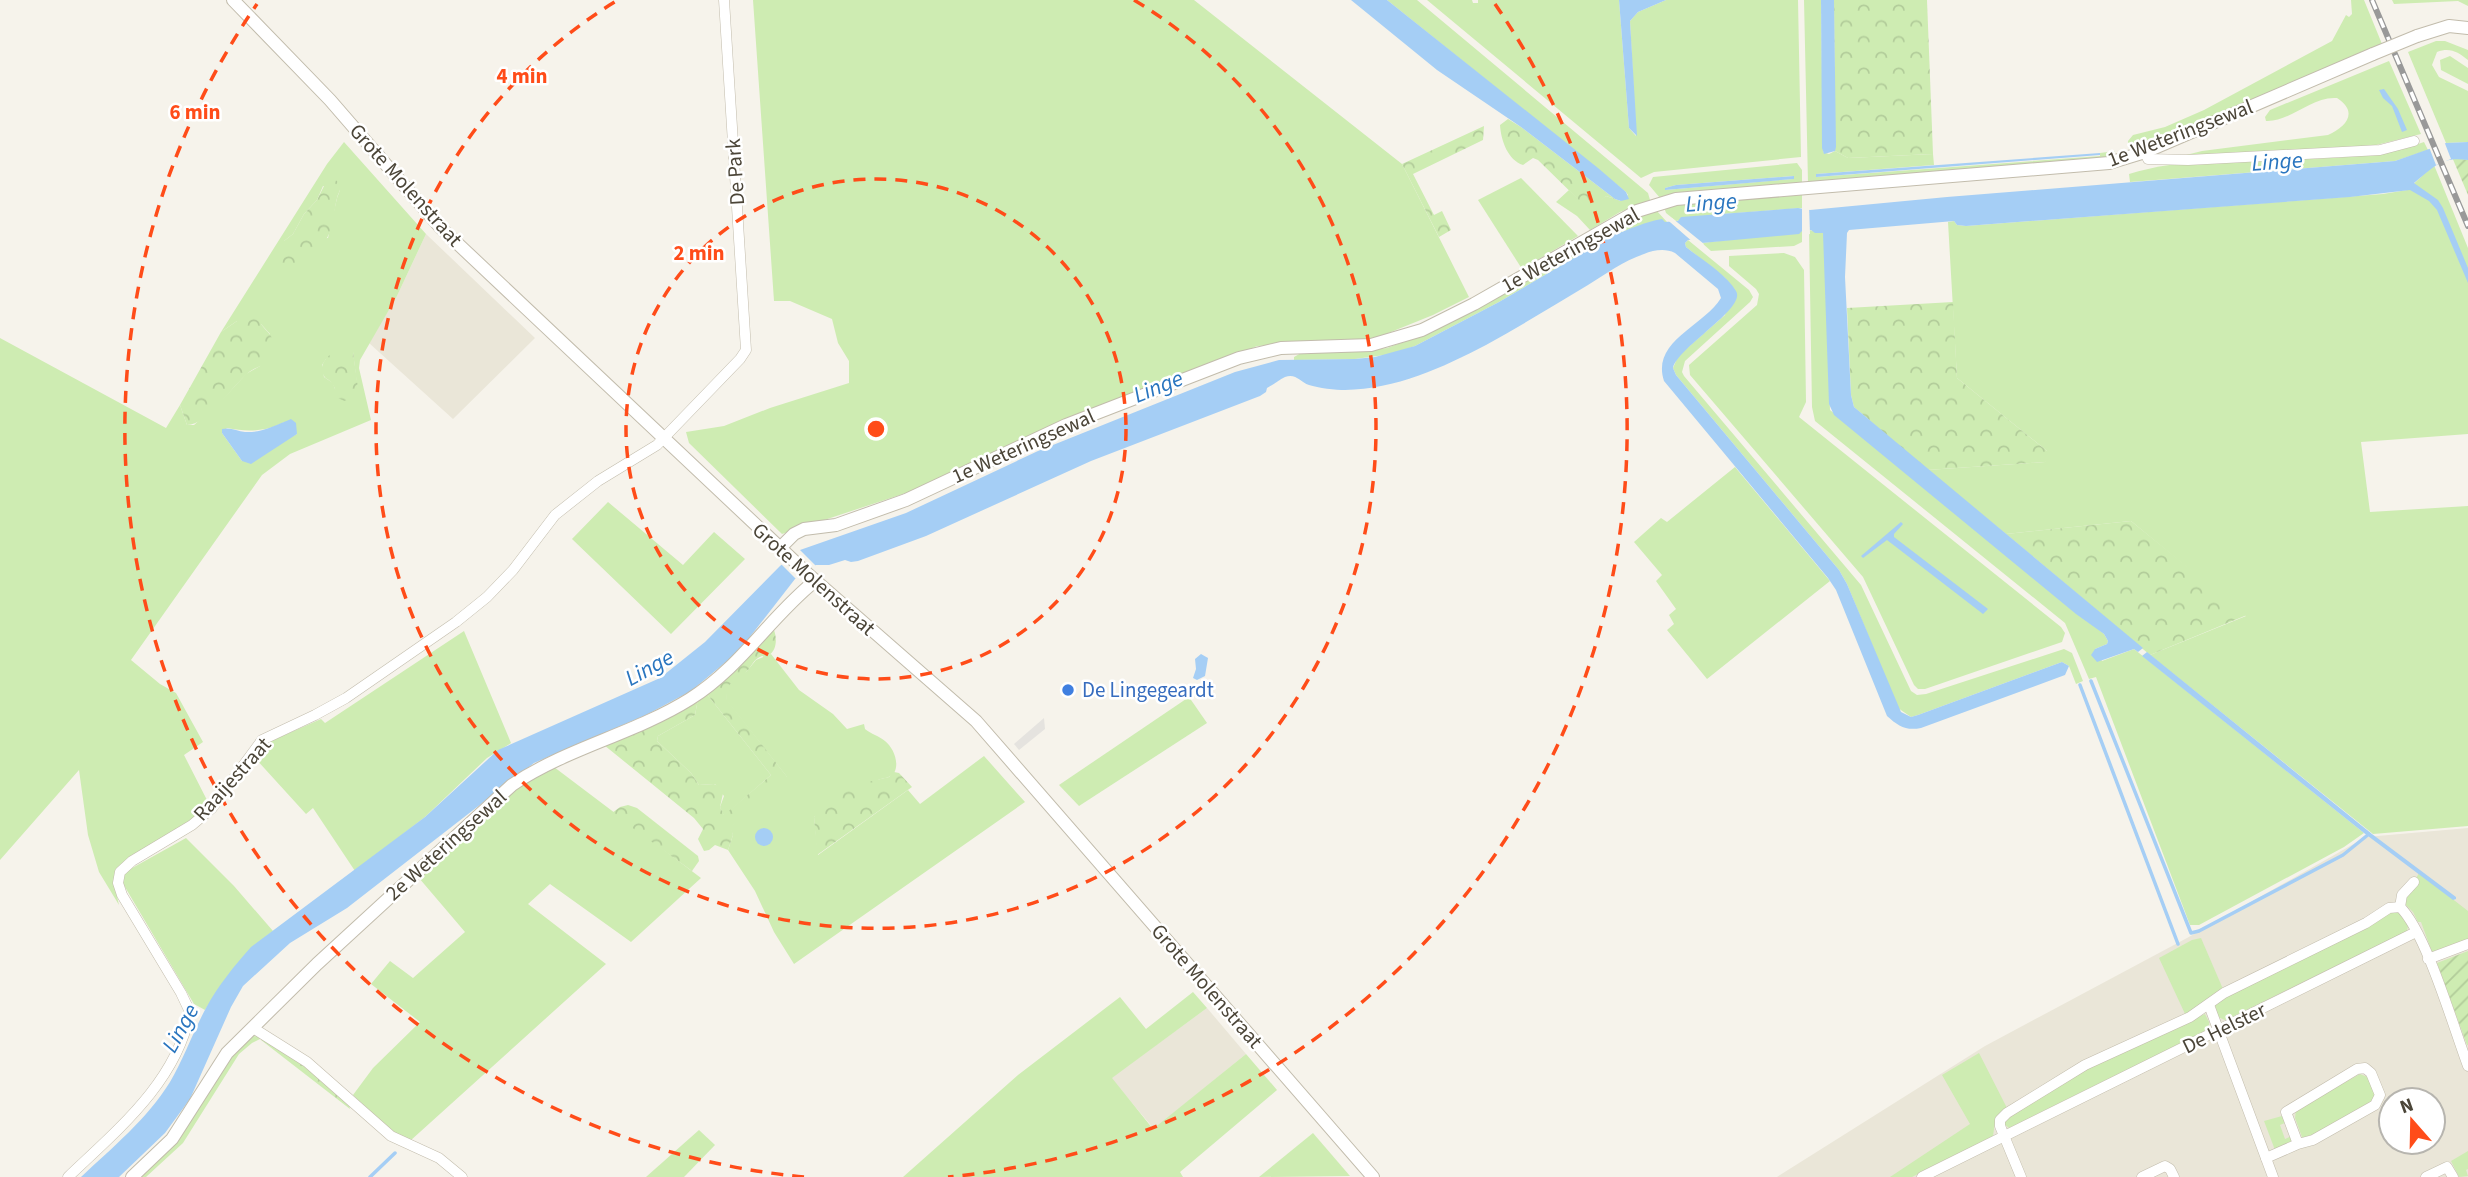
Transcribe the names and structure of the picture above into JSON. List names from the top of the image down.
{
  "streets": {
    "street": [
      "1e Weteringsewal",
      "De Park",
      "Grote Molenstraat",
      "Raaijestraat",
      "2e Weteringsewal",
      "De Helster"
    ]
  },
  "crossings": [
    ["1e Weteringsewal", "Grote Molenstraat"],
    ["De Park", "Grote Molenstraat"],
    ["De Park", "Raaijestraat"],
    ["Grote Molenstraat", "Raaijestraat"],
    ["Grote Molenstraat", "2e Weteringsewal"]
  ],
  "water": ["Linge"],
  "places": ["De Lingegeardt"],
  "north": "top",
  "rings": ["4 min", "6 min", "2 min"]
}
